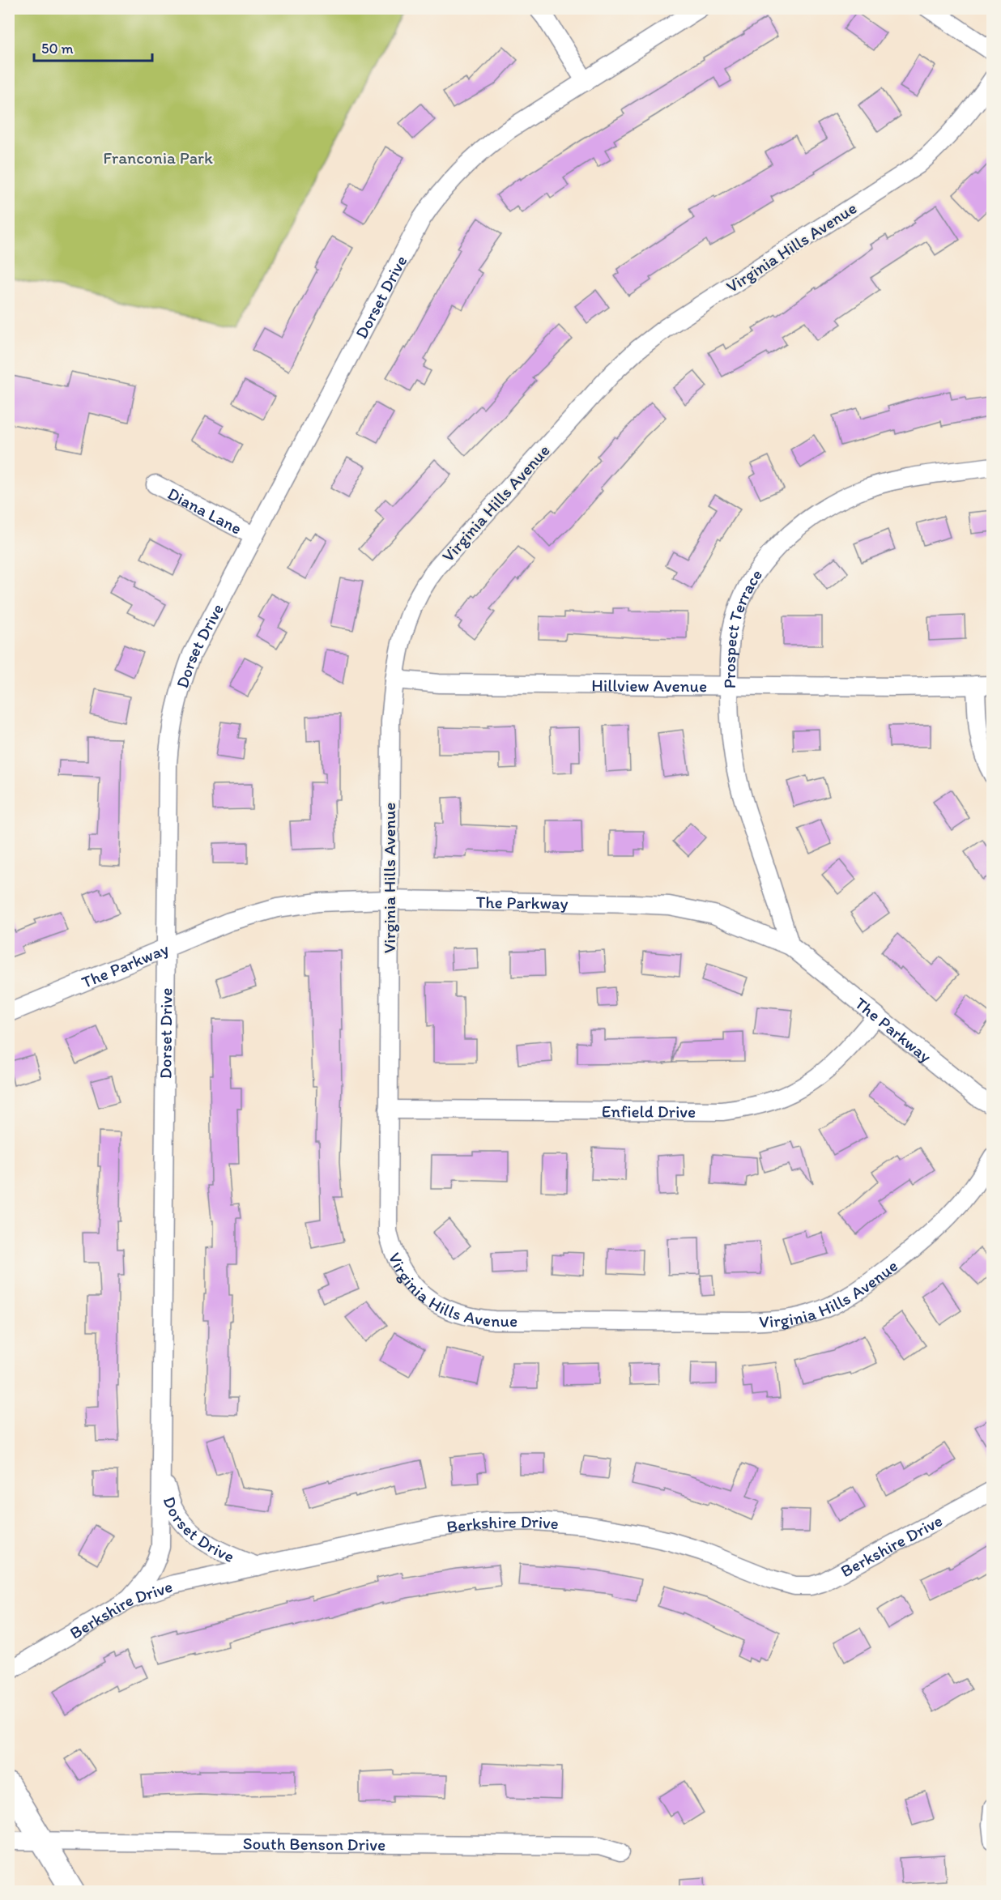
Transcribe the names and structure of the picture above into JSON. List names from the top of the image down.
{
  "streets": {
    "street": [
      "Virginia Hills Avenue",
      "Dorset Drive",
      "Diana Lane",
      "Prospect Terrace",
      "Hillview Avenue",
      "The Parkway",
      "Enfield Drive",
      "Berkshire Drive",
      "South Benson Drive"
    ]
  },
  "crossings": [
    ["Virginia Hills Avenue", "Hillview Avenue"],
    ["Virginia Hills Avenue", "The Parkway"],
    ["Virginia Hills Avenue", "Enfield Drive"],
    ["Dorset Drive", "Diana Lane"],
    ["Dorset Drive", "The Parkway"],
    ["Dorset Drive", "Berkshire Drive"],
    ["Prospect Terrace", "Hillview Avenue"],
    ["Prospect Terrace", "The Parkway"],
    ["The Parkway", "Enfield Drive"]
  ],
  "parks": ["Franconia Park"],
  "scale_bar": "50 m"
}
